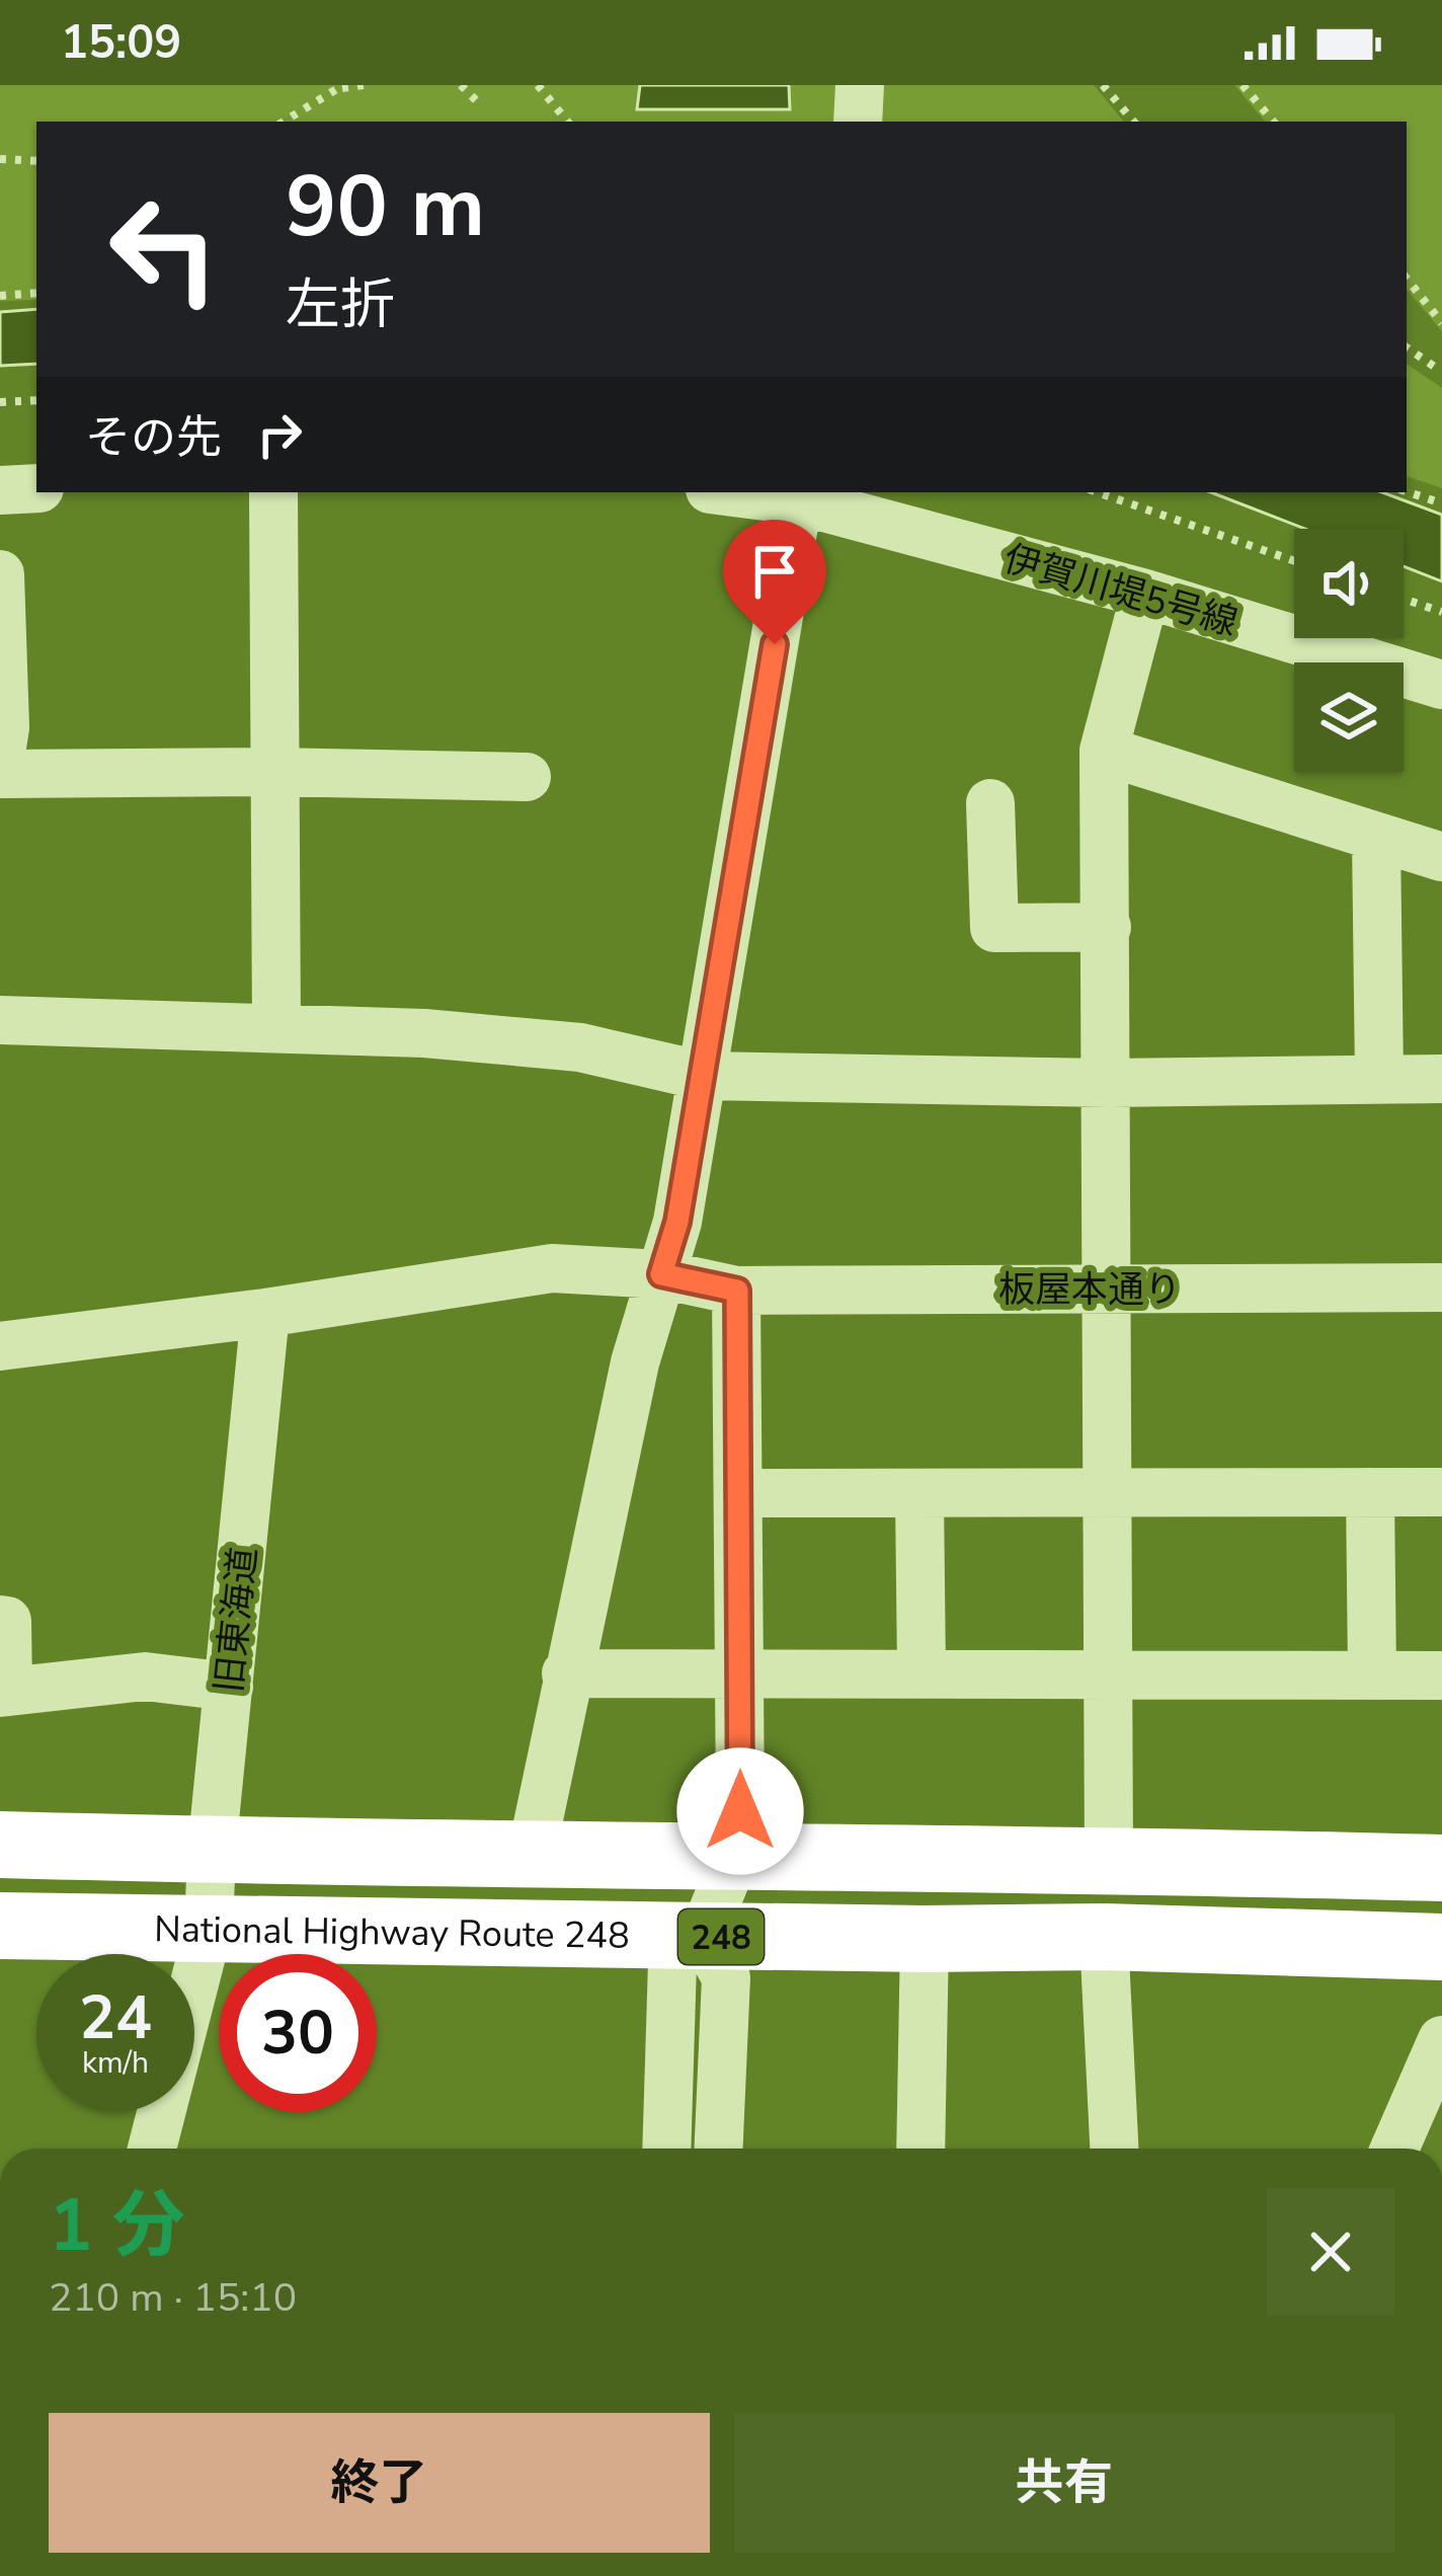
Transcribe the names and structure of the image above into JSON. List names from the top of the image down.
{
  "streets": {
    "highway": ["National Highway Route 248", "248"],
    "street": ["伊賀川堤5号線", "板屋本通り", "旧東海道"]
  },
  "crossings": [
    ["旧東海道", "National Highway Route 248"],
    ["旧東海道", "248"]
  ],
  "page": {
    "status": "15:09",
    "turn": ["90 m", "左折"],
    "then": "その先",
    "speed": "24 km/h",
    "limit": "30",
    "heading": ["1 分", "210 m · 15:10"],
    "buttons": ["終了", "共有"]
  }
}
